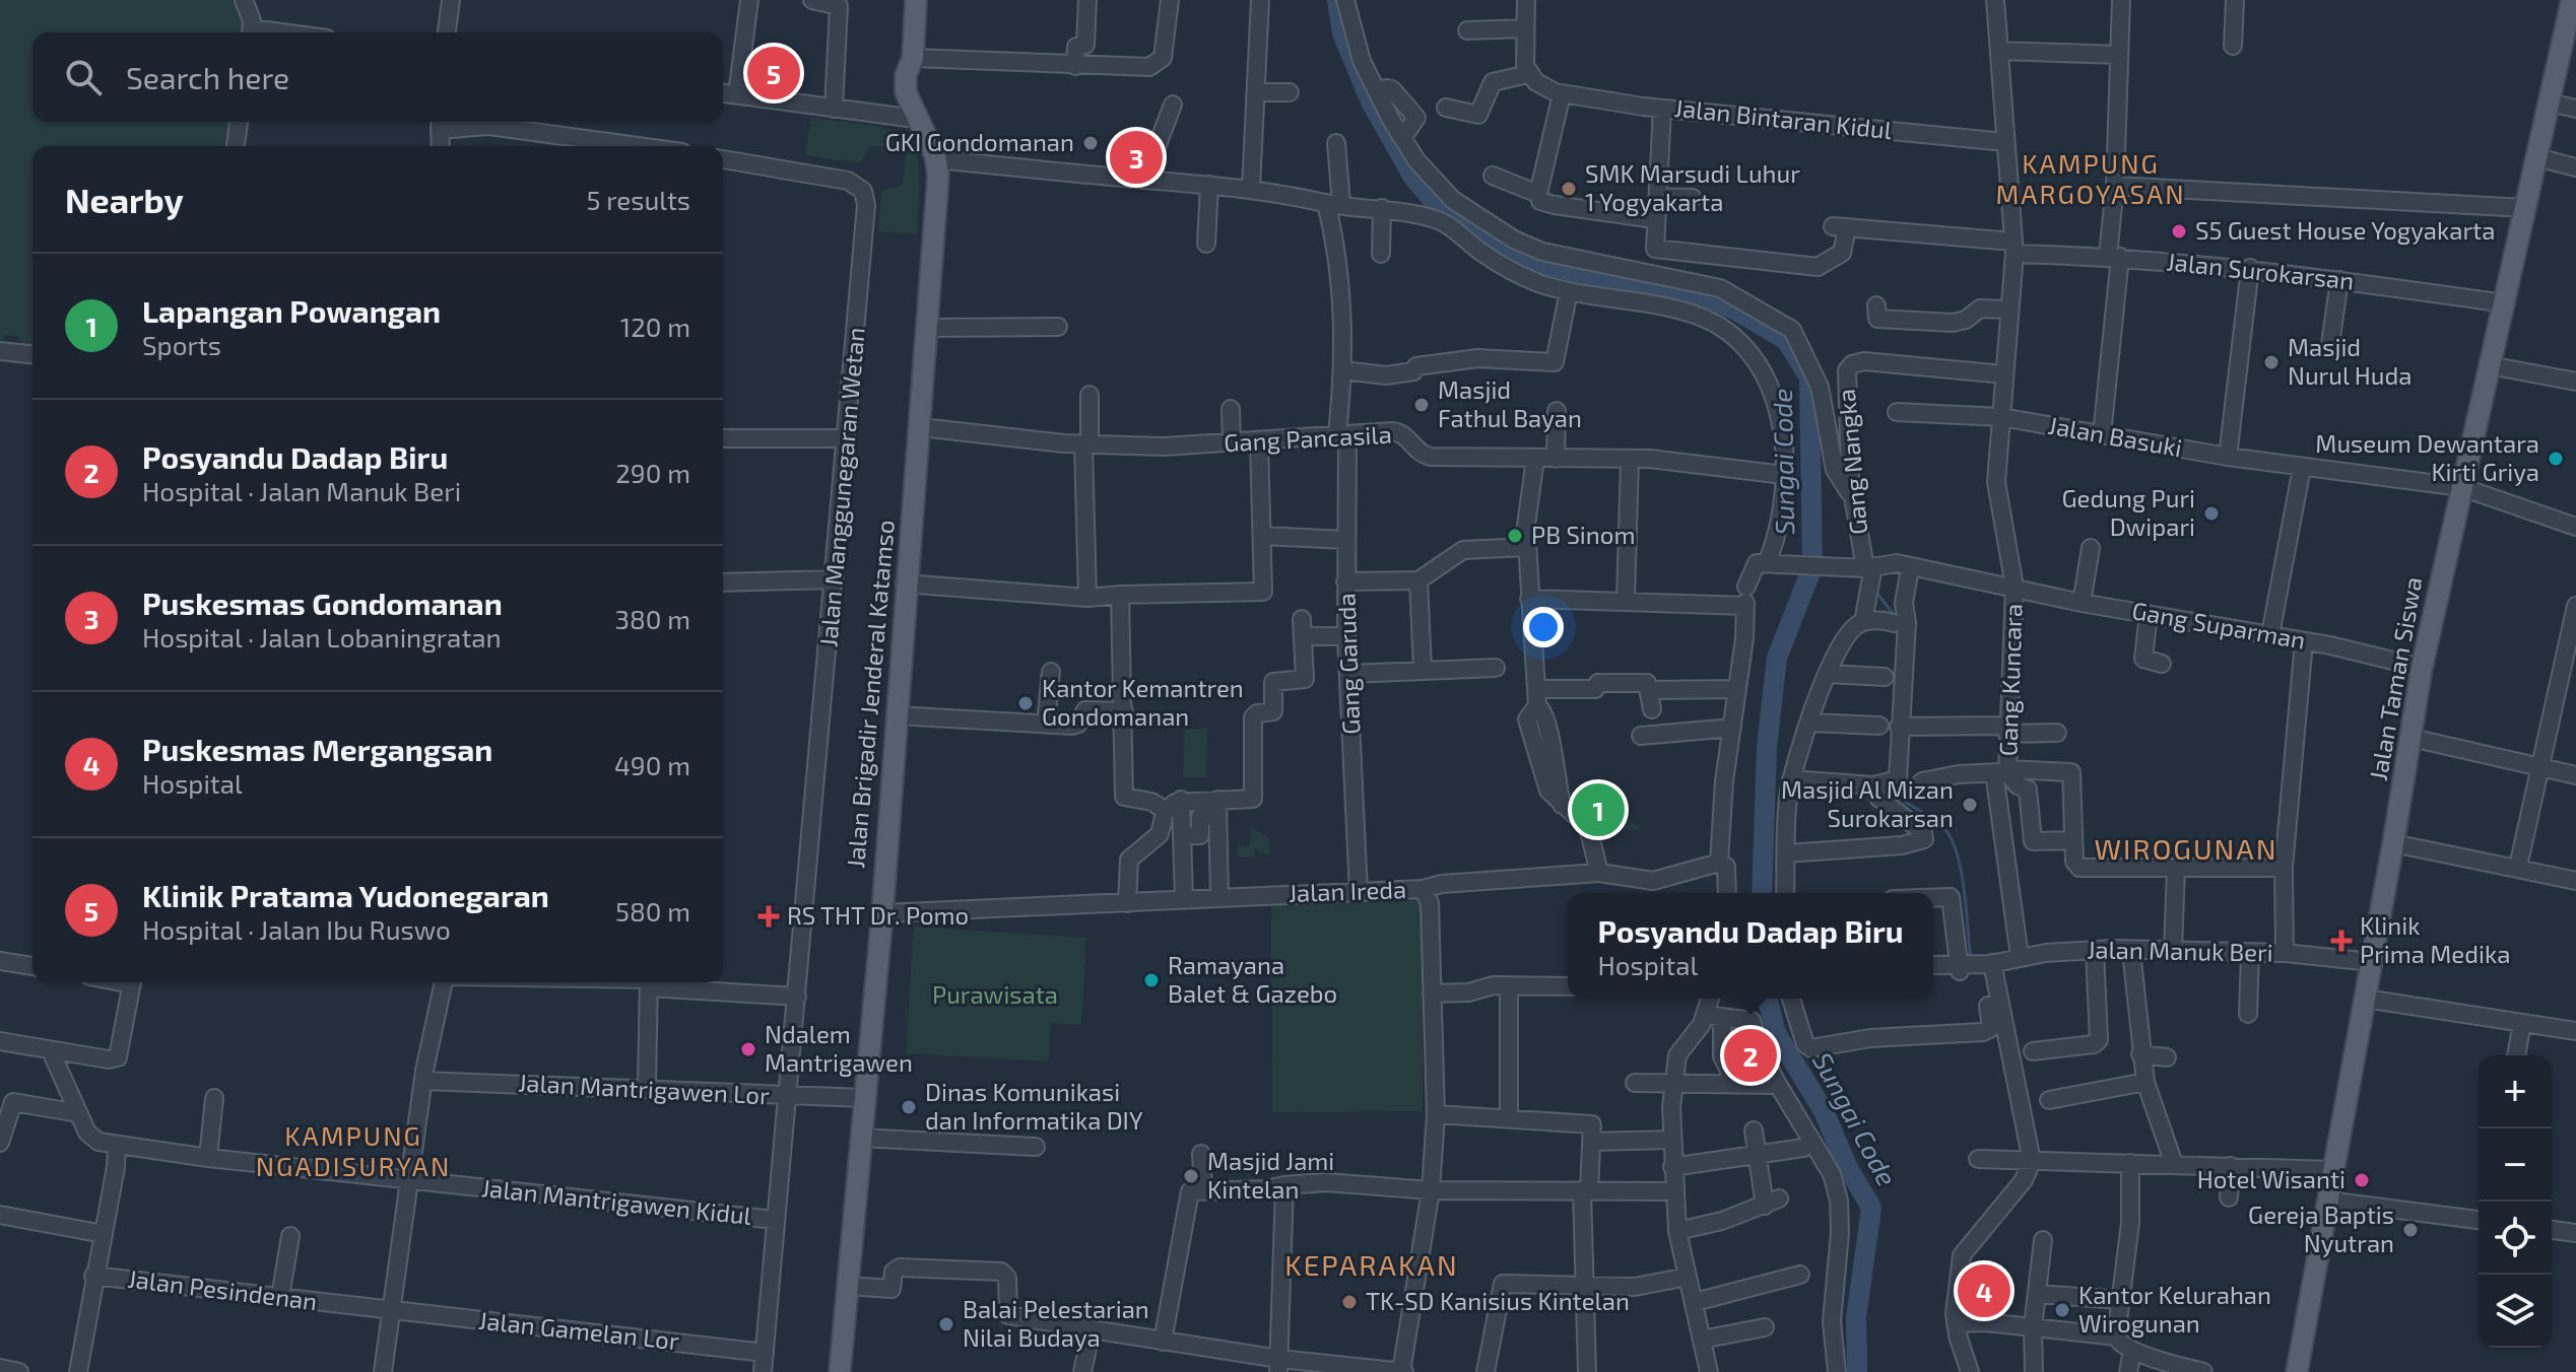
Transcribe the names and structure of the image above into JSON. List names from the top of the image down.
{
  "streets": {
    "main road": ["Jalan Taman Siswa", "Jalan Brigadir Jenderal Katamso"],
    "street": [
      "Jalan Bintaran Kidul",
      "Jalan Surokarsan",
      "Jalan Basuki",
      "Gang Pancasila",
      "Gang Nangka",
      "Jalan Manggunegaran Wetan",
      "Gang Suparman",
      "Gang Garuda",
      "Gang Kuncara",
      "Jalan Ireda",
      "Jalan Manuk Beri",
      "Jalan Mantrigawen Lor",
      "Jalan Mantrigawen Kidul",
      "Jalan Pesindenan",
      "Jalan Gamelan Lor"
    ]
  },
  "crossings": [
    ["Jalan Bintaran Kidul", "Gang Kuncara"],
    ["Jalan Surokarsan", "Jalan Taman Siswa"],
    ["Jalan Surokarsan", "Gang Kuncara"],
    ["Jalan Basuki", "Jalan Taman Siswa"],
    ["Jalan Basuki", "Gang Kuncara"],
    ["Gang Pancasila", "Gang Garuda"],
    ["Gang Pancasila", "Jalan Brigadir Jenderal Katamso"],
    ["Gang Nangka", "Gang Suparman"],
    ["Gang Nangka", "Gang Kuncara"],
    ["Jalan Manggunegaran Wetan", "Jalan Mantrigawen Lor"],
    ["Jalan Manggunegaran Wetan", "Jalan Mantrigawen Kidul"],
    ["Jalan Manggunegaran Wetan", "Jalan Gamelan Lor"],
    ["Gang Suparman", "Jalan Taman Siswa"],
    ["Gang Suparman", "Gang Kuncara"],
    ["Gang Garuda", "Jalan Ireda"],
    ["Jalan Taman Siswa", "Jalan Manuk Beri"],
    ["Gang Kuncara", "Jalan Manuk Beri"],
    ["Jalan Brigadir Jenderal Katamso", "Jalan Ireda"],
    ["Jalan Brigadir Jenderal Katamso", "Jalan Mantrigawen Lor"],
    ["Jalan Mantrigawen Kidul", "Jalan Pesindenan"],
    ["Jalan Pesindenan", "Jalan Gamelan Lor"]
  ],
  "districts": [
    "KAMPUNG MARGOYASAN",
    "WIROGUNAN",
    "KAMPUNG NGADISURYAN",
    "KEPARAKAN"
  ],
  "water": ["Sungai Code"],
  "parks": ["Purawisata"],
  "places": {
    "other": [
      "GKI Gondomanan",
      "SMK Marsudi Luhur 1 Yogyakarta",
      "S5 Guest House Yogyakarta",
      "Masjid Nurul Huda",
      "Masjid Fathul Bayan",
      "Museum Dewantara Kirti Griya",
      "Gedung Puri Dwipari",
      "PB Sinom",
      "Kantor Kemantren Gondomanan",
      "Masjid Al Mizan Surokarsan",
      "Ramayana Balet & Gazebo",
      "Ndalem Mantrigawen",
      "Dinas Komunikasi dan Informatika DIY",
      "Masjid Jami Kintelan",
      "Hotel Wisanti",
      "Gereja Baptis Nyutran",
      "TK-SD Kanisius Kintelan",
      "Kantor Kelurahan Wirogunan",
      "Balai Pelestarian Nilai Budaya"
    ],
    "health": ["RS THT Dr. Pomo", "Klinik Prima Medika"]
  },
  "page": {
    "search": "Search here",
    "pins": [
      "5",
      "3",
      "1",
      "2",
      "4"
    ],
    "heading": ["Nearby", "5 results"],
    "list": [
      {
        "mark": "1",
        "name": "Lapangan Powangan",
        "note": "Sports",
        "value": "120 m"
      },
      {
        "mark": "2",
        "name": "Posyandu Dadap Biru",
        "note": "Hospital · Jalan Manuk Beri",
        "value": "290 m"
      },
      {
        "mark": "3",
        "name": "Puskesmas Gondomanan",
        "note": "Hospital · Jalan Lobaningratan",
        "value": "380 m"
      },
      {
        "mark": "4",
        "name": "Puskesmas Mergangsan",
        "note": "Hospital",
        "value": "490 m"
      },
      {
        "mark": "5",
        "name": "Klinik Pratama Yudonegaran",
        "note": "Hospital · Jalan Ibu Ruswo",
        "value": "580 m"
      }
    ],
    "popup": ["Posyandu Dadap Biru", "Hospital"],
    "map_buttons": ["+", "−"]
  }
}
